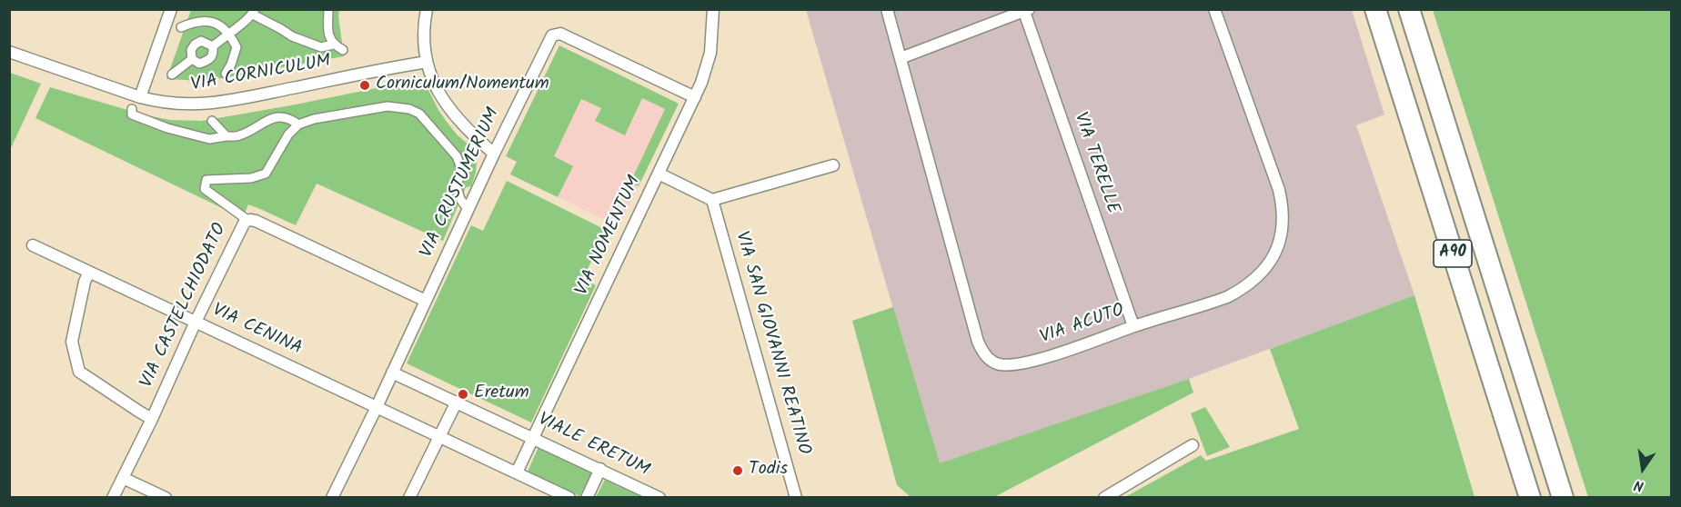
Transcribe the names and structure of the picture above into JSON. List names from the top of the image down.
{
  "streets": {
    "highway": ["A90"],
    "street": [
      "VIA CORNICULUM",
      "VIA TERELLE",
      "VIA CRUSTUMERIUM",
      "VIA NOMENTUM",
      "VIA CASTELCHIODATO",
      "VIA ACUTO",
      "VIA CENINA",
      "VIA SAN GIOVANNI REATINO",
      "VIALE ERETUM"
    ]
  },
  "crossings": [
    ["VIA TERELLE", "VIA ACUTO"],
    ["VIA CRUSTUMERIUM", "VIA NOMENTUM"],
    ["VIA CRUSTUMERIUM", "VIA CASTELCHIODATO"],
    ["VIA CRUSTUMERIUM", "VIA CENINA"],
    ["VIA CRUSTUMERIUM", "VIALE ERETUM"],
    ["VIA NOMENTUM", "VIALE ERETUM"],
    ["VIA CASTELCHIODATO", "VIA CENINA"]
  ],
  "places": ["Corniculum/Nomentum", "Eretum", "Todis"],
  "north": "bottom"
}
